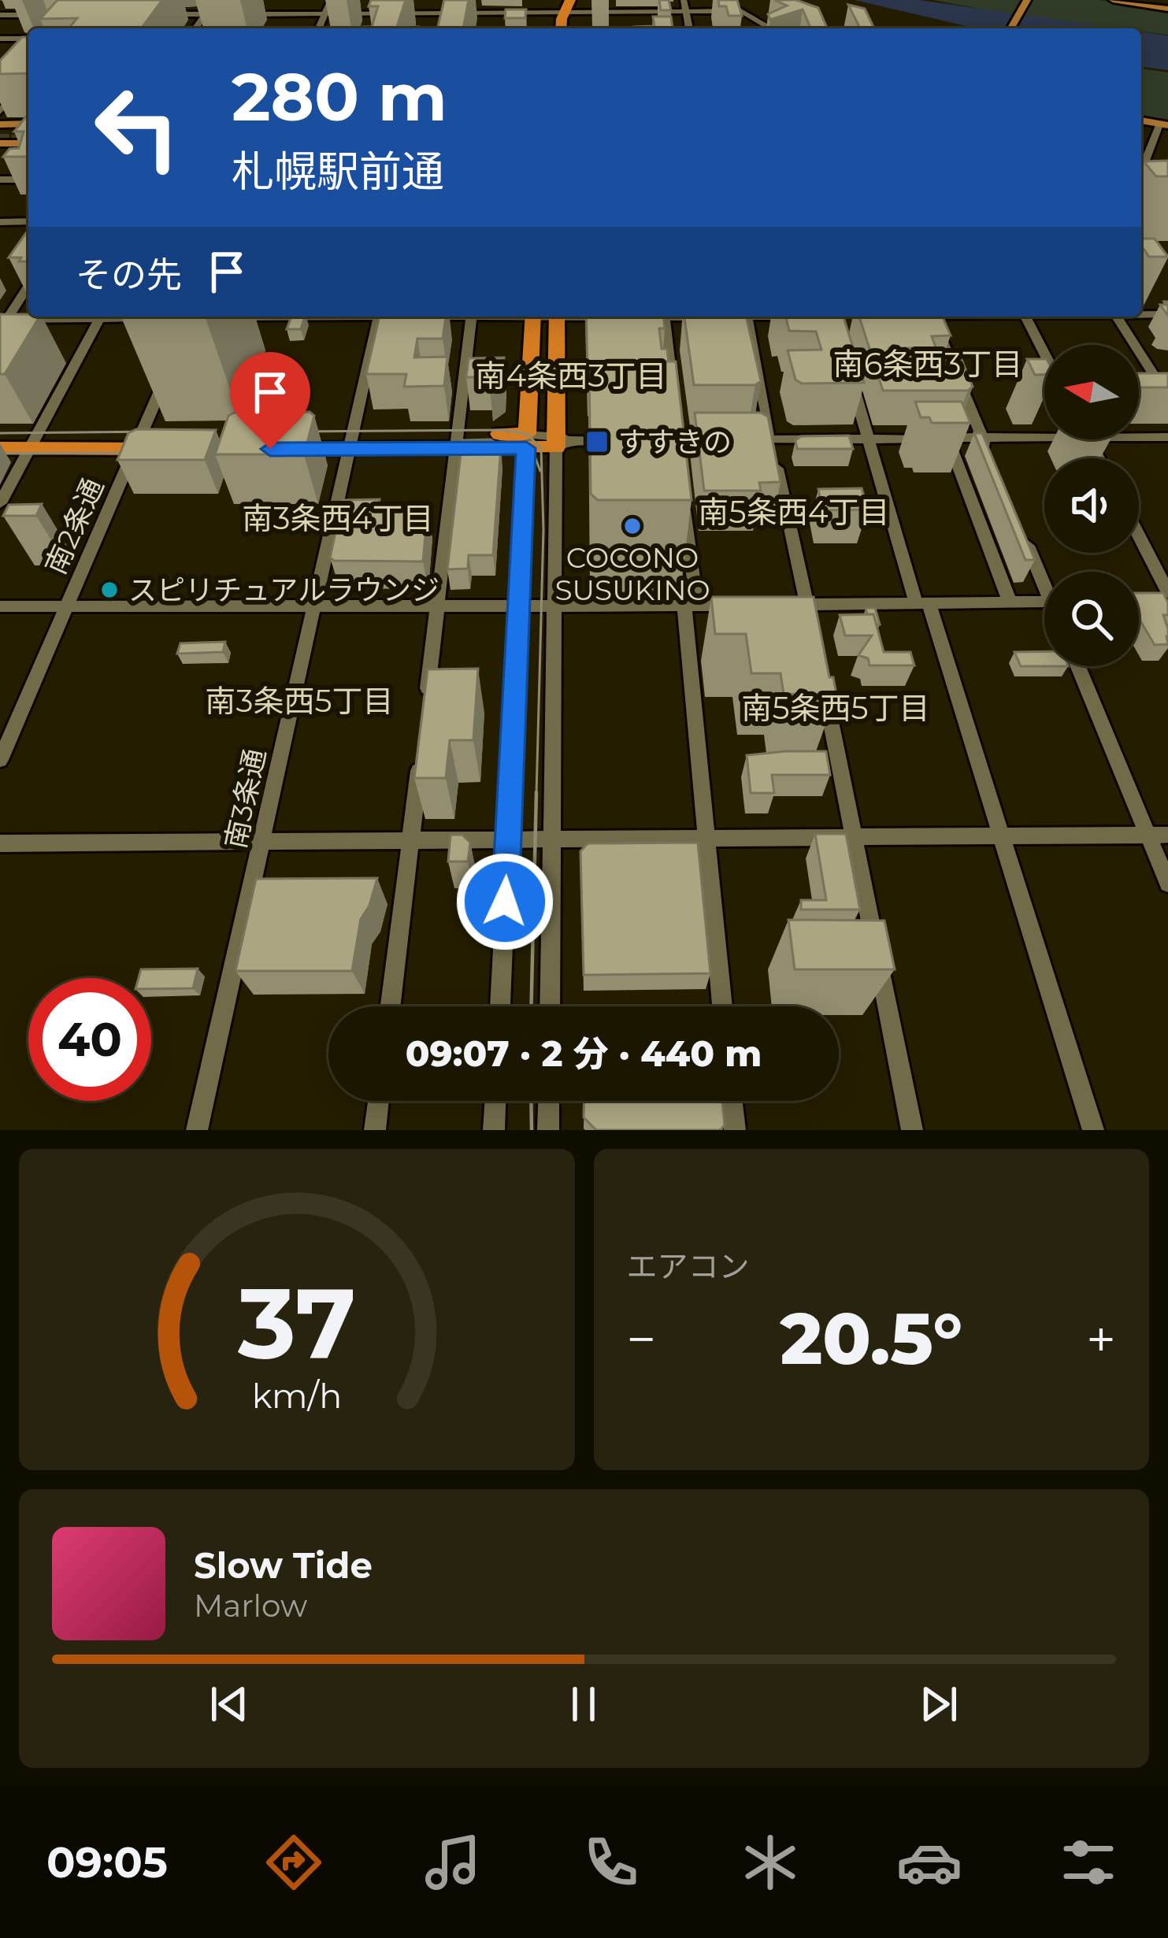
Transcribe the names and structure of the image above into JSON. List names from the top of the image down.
{
  "streets": {
    "street": ["南2条通", "南3条通"]
  },
  "districts": [
    "南6条西3丁目",
    "南4条西3丁目",
    "南5条西4丁目",
    "南3条西4丁目",
    "南3条西5丁目",
    "南5条西5丁目"
  ],
  "places": {
    "transit": ["すすきの"],
    "other": ["COCONO SUSUKINO", "スピリチュアルラウンジ"]
  },
  "north": "left",
  "page": {
    "turn": ["280 m", "札幌駅前通"],
    "then": "その先",
    "limit": "40",
    "trip": "09:07 · 2 分 · 440 m",
    "tile": "エアコン",
    "heat": ["−", "20.5°", "+"],
    "song": ["Slow Tide", "Marlow"],
    "tabs": "09:05",
    "gauge": ["37", "km/h"]
  }
}
